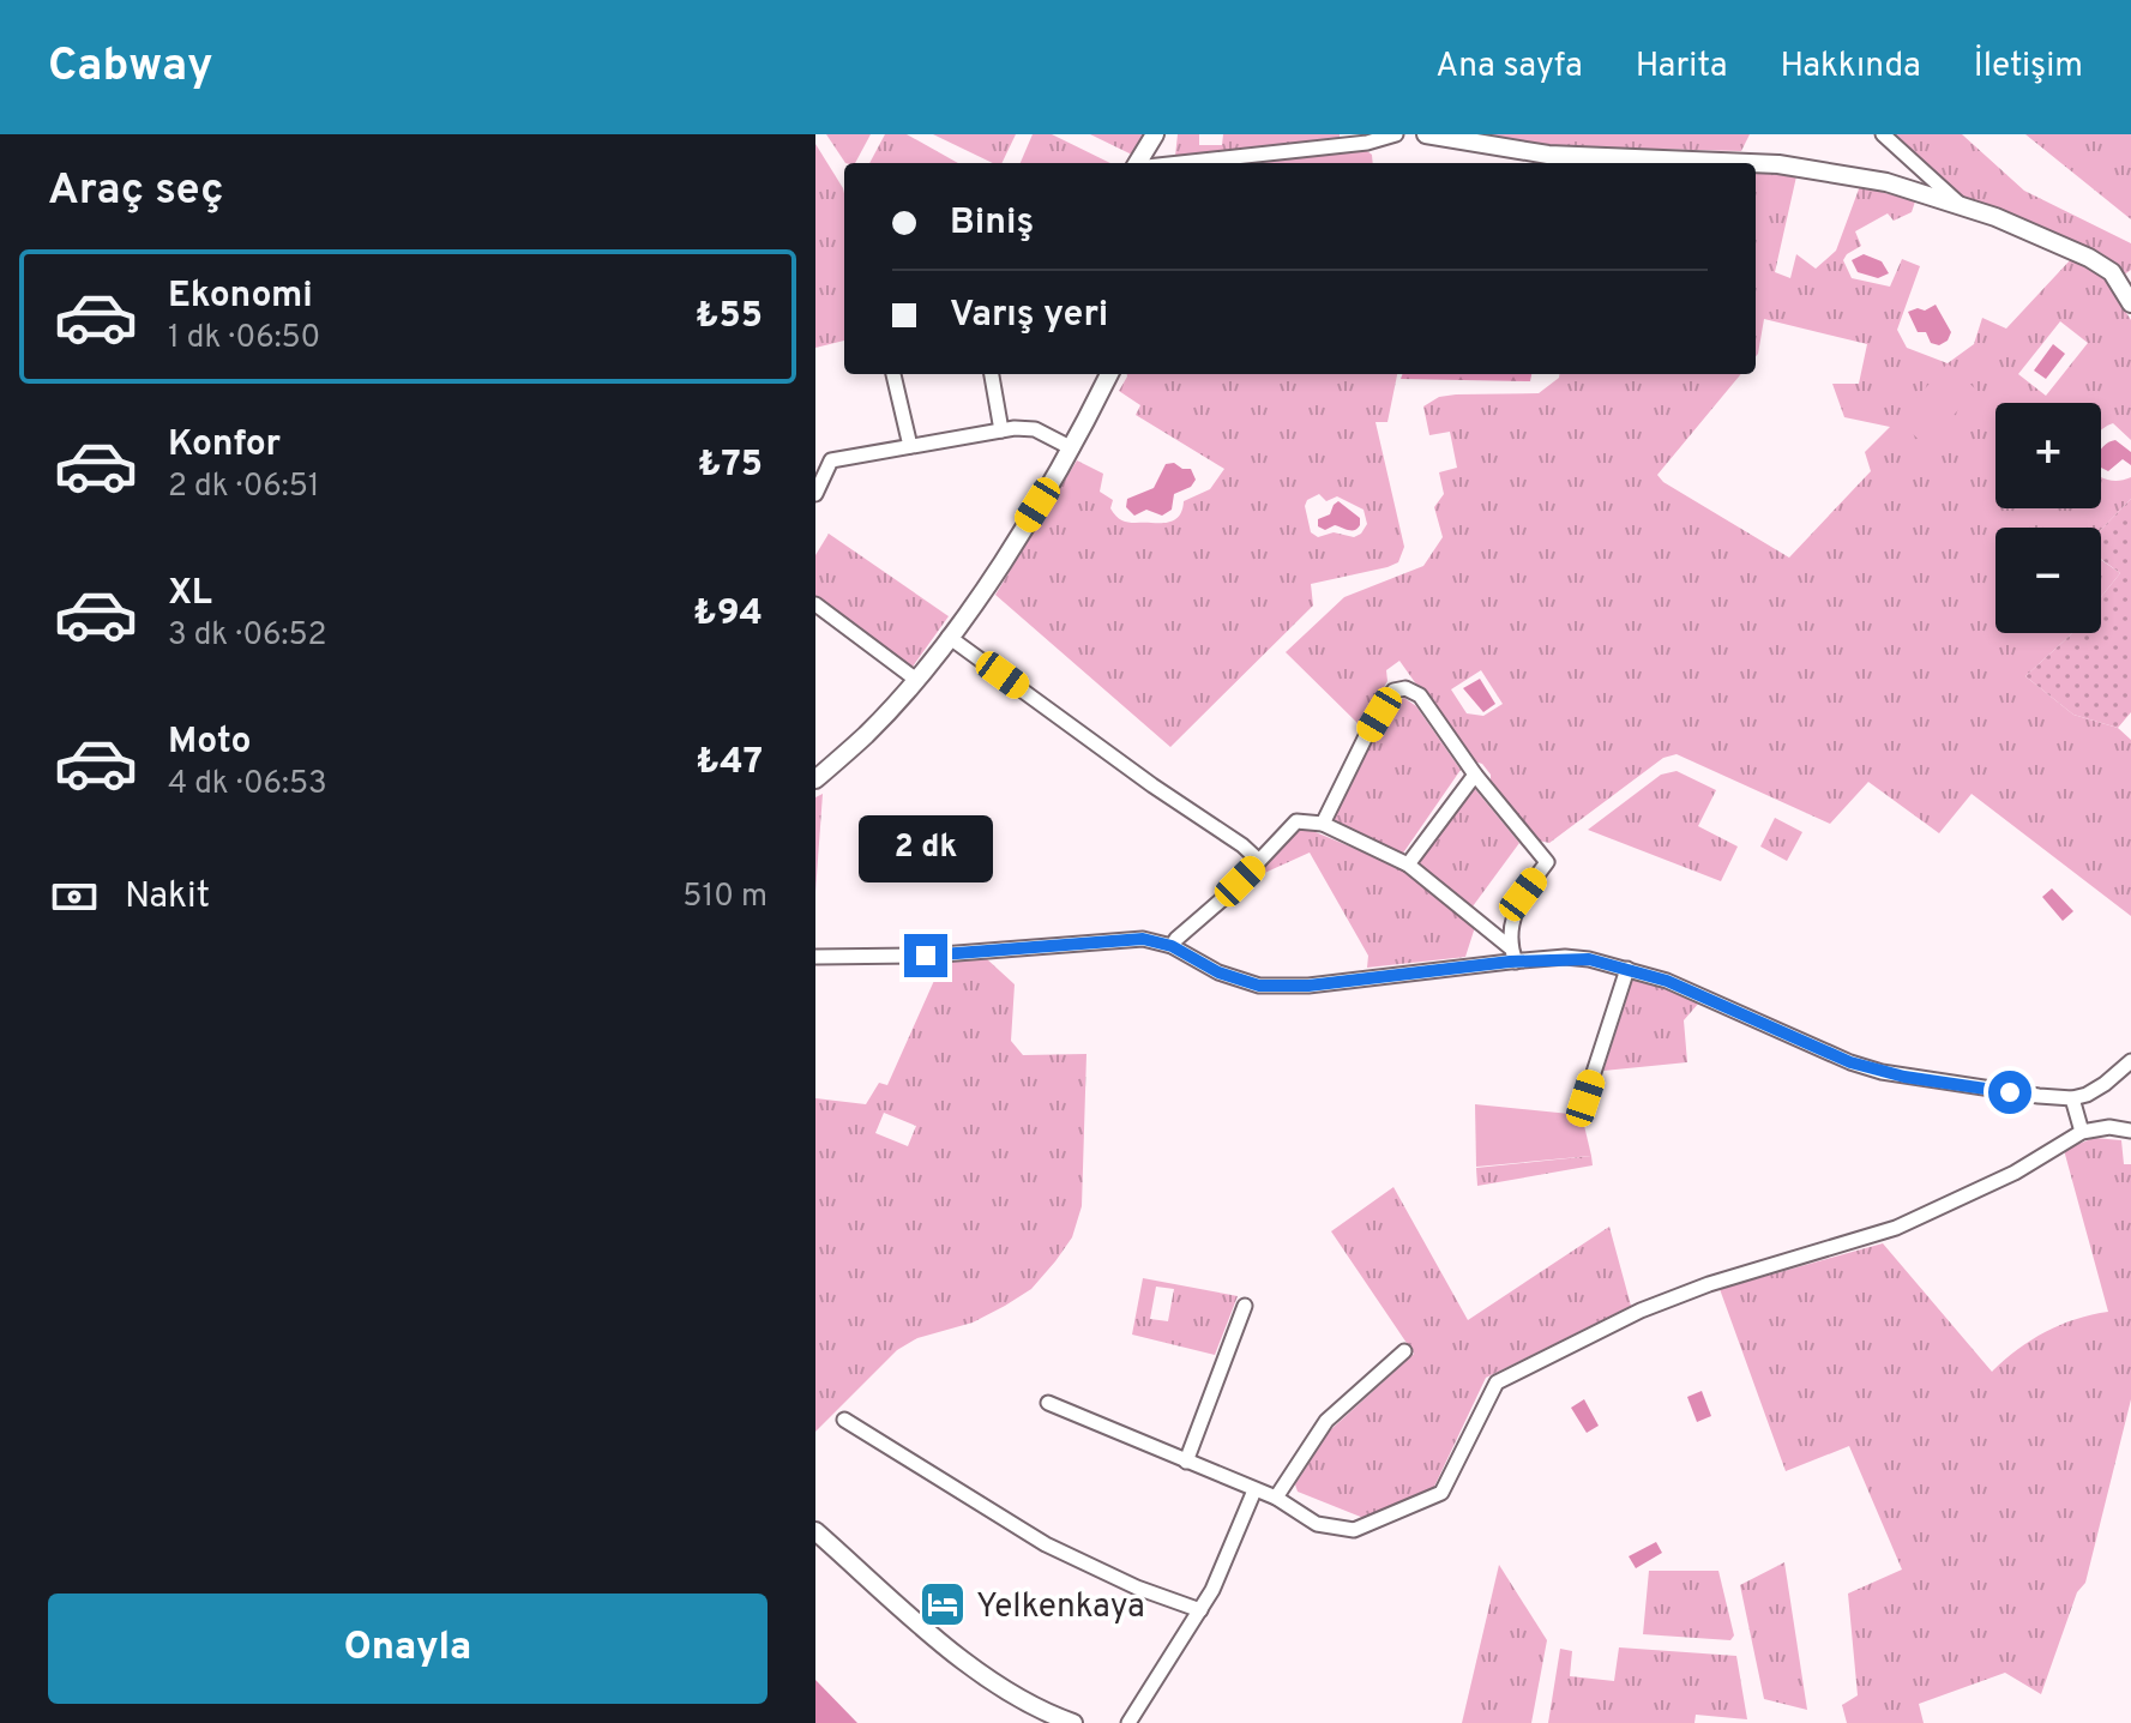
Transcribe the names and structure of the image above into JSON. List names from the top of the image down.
{
  "places": {
    "hotel": ["Yelkenkaya"]
  },
  "page": {
    "header": "Cabway",
    "nav": [
      "Ana sayfa",
      "Harita",
      "Hakkında",
      "İletişim"
    ],
    "heading": "Araç seç",
    "banner": ["Biniş", "Varış yeri"],
    "list": [
      {
        "name": "Ekonomi",
        "note": "1 dk · 06:50",
        "value": "₺55"
      },
      {
        "name": "Konfor",
        "note": "2 dk · 06:51",
        "value": "₺75"
      },
      {
        "name": "XL",
        "note": "3 dk · 06:52",
        "value": "₺94"
      },
      {
        "name": "Moto",
        "note": "4 dk · 06:53",
        "value": "₺47"
      }
    ],
    "map_buttons": ["+", "−"],
    "bubble": "2 dk",
    "pay": ["Nakit", "510 m"],
    "buttons": "Onayla"
  }
}
